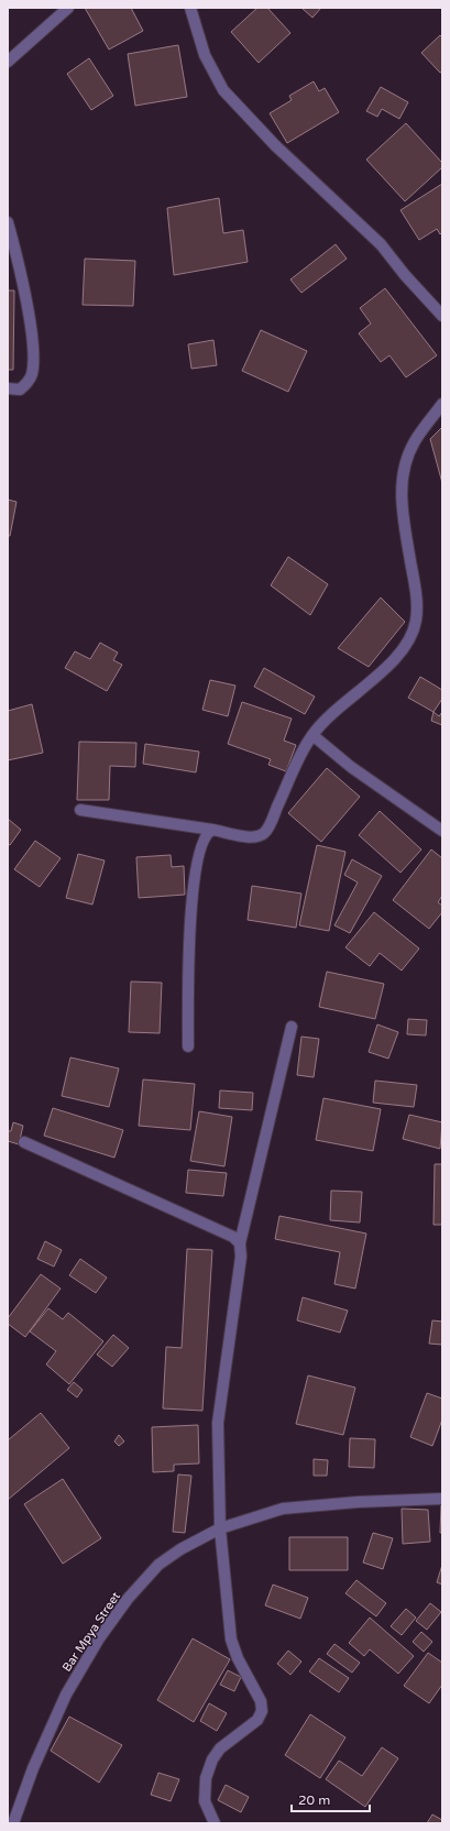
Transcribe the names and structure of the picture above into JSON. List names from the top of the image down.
{
  "streets": {
    "street": ["Bar Mpya Street"]
  },
  "scale_bar": "20 m"
}
